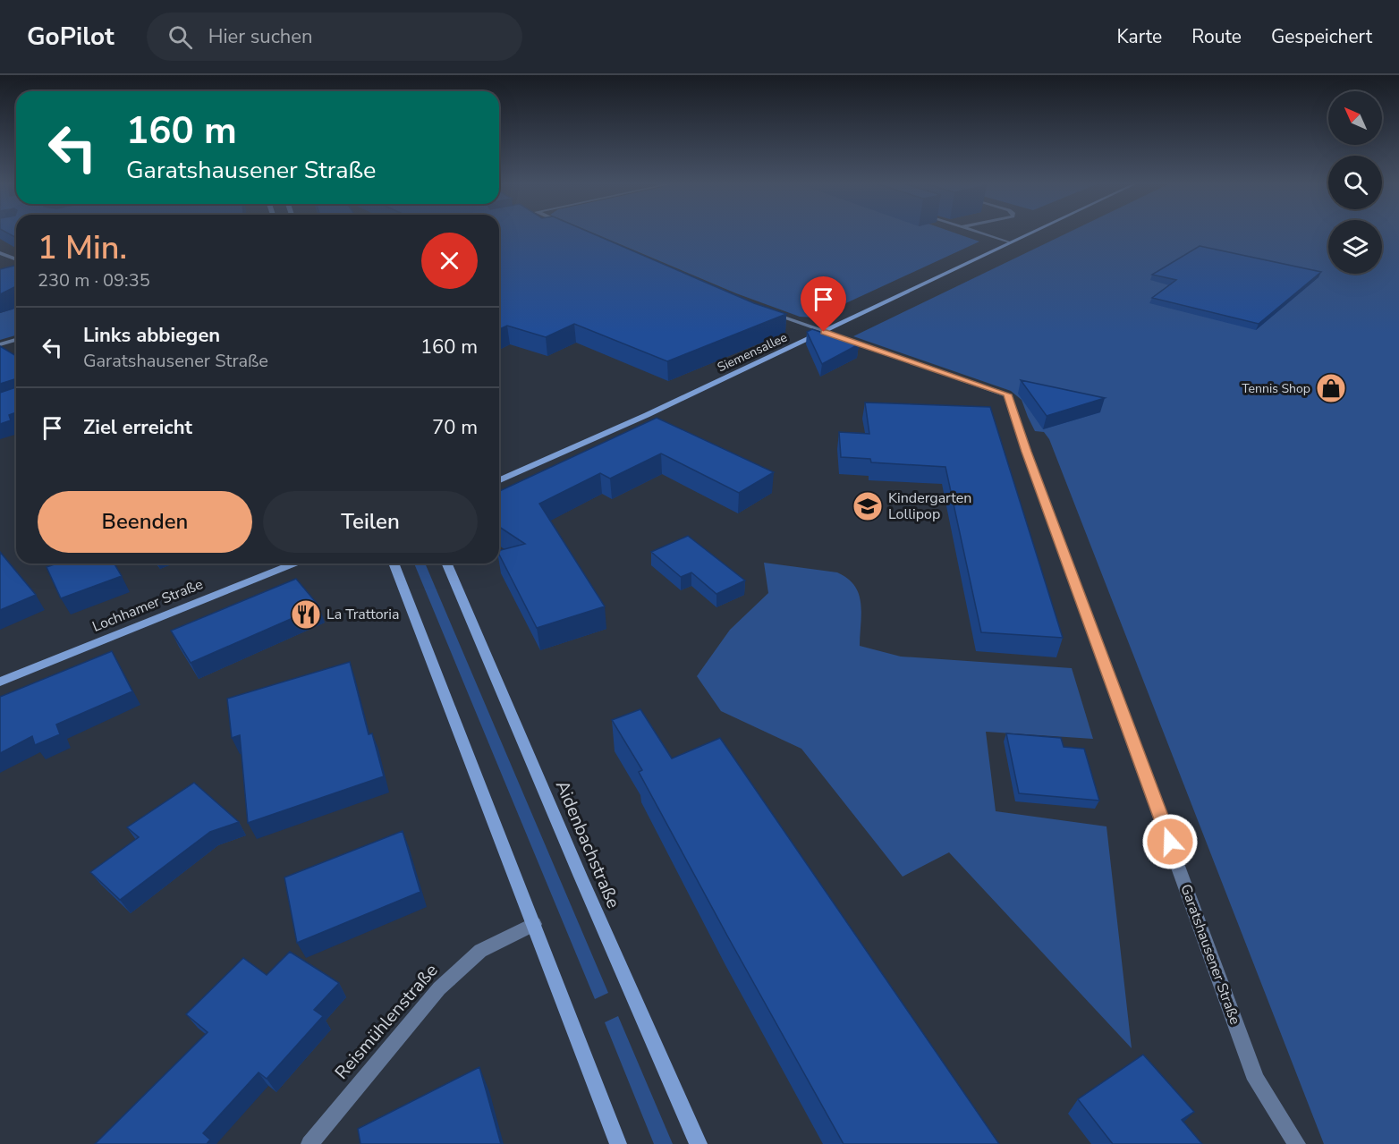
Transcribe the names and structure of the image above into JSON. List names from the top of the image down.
{
  "streets": {
    "main road": ["Siemensallee", "Lochhamer Straße", "Aidenbachstraße"],
    "street": ["Garatshausener Straße", "Reismühlenstraße"]
  },
  "crossings": [
    ["Siemensallee", "Garatshausener Straße"]
  ],
  "places": {
    "shop": ["Tennis Shop"],
    "school or university": ["Kindergarten Lollipop"],
    "restaurant": ["La Trattoria"]
  },
  "north": "top left",
  "page": {
    "header": "GoPilot",
    "search": "Hier suchen",
    "nav": ["Karte", "Route", "Gespeichert"],
    "turn": ["160 m", "Garatshausener Straße"],
    "heading": ["1 Min.", "230 m · 09:35"],
    "list": [
      {
        "name": "Links abbiegen",
        "note": "Garatshausener Straße",
        "value": "160 m"
      },
      {
        "name": "Ziel erreicht",
        "value": "70 m"
      }
    ],
    "buttons": ["Beenden", "Teilen"]
  }
}
